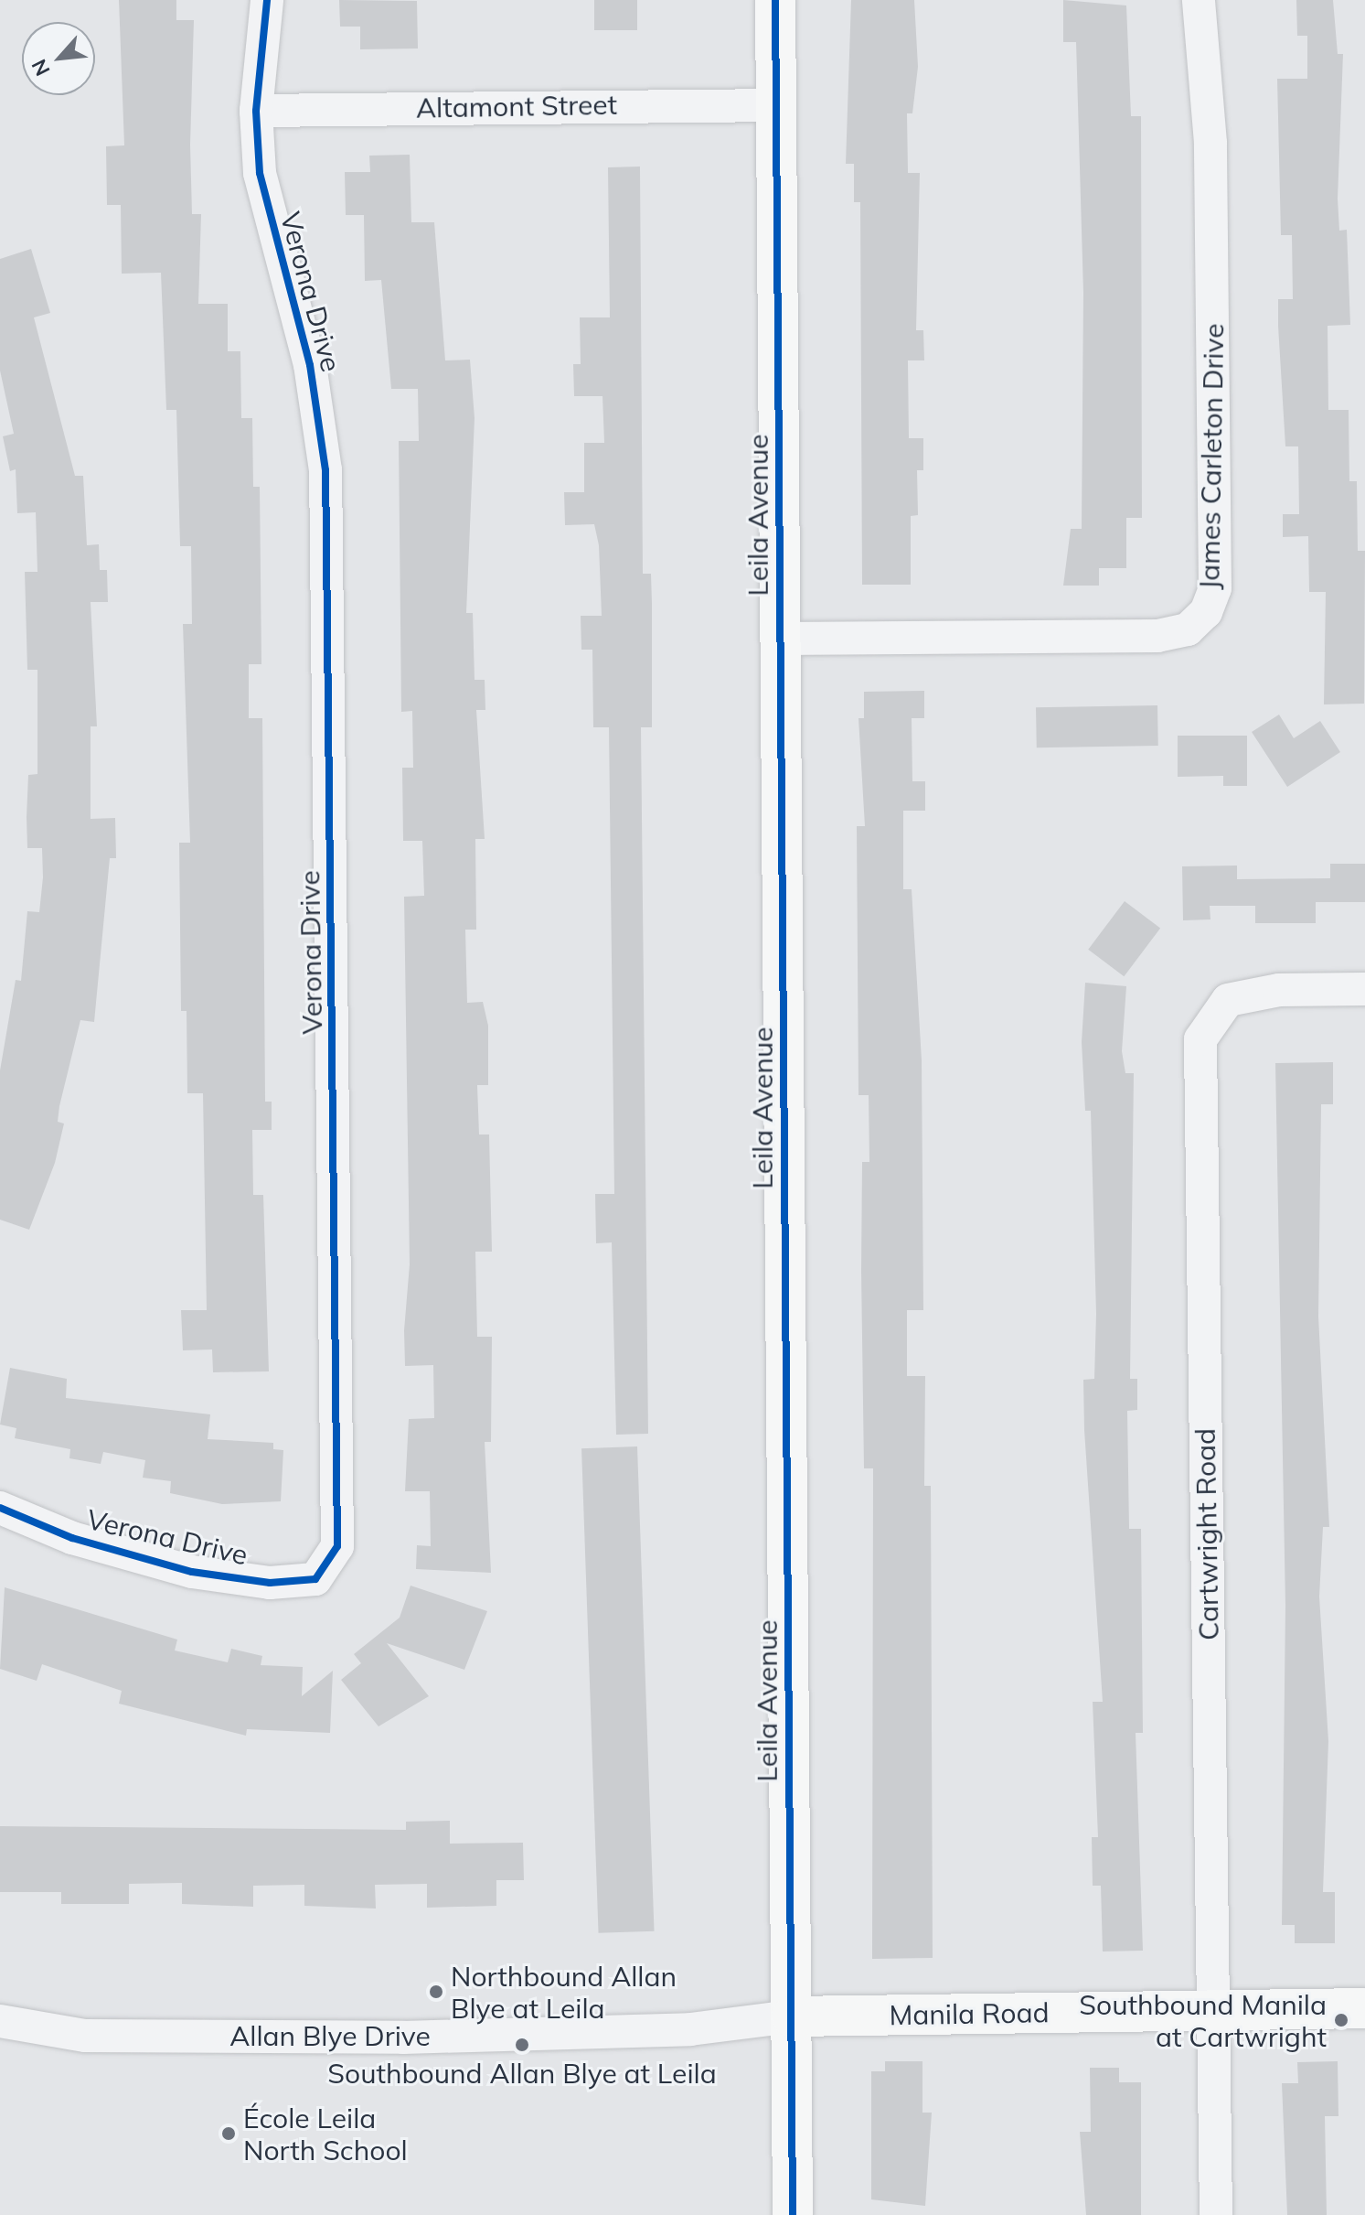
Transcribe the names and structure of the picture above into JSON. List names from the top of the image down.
{
  "streets": {
    "street": [
      "Altamont Street",
      "Verona Drive",
      "James Carleton Drive",
      "Leila Avenue",
      "Cartwright Road",
      "Manila Road",
      "Allan Blye Drive"
    ]
  },
  "crossings": [
    ["Altamont Street", "Verona Drive"],
    ["Altamont Street", "Leila Avenue"],
    ["James Carleton Drive", "Leila Avenue"],
    ["Leila Avenue", "Manila Road"],
    ["Leila Avenue", "Allan Blye Drive"],
    ["Cartwright Road", "Manila Road"],
    ["Manila Road", "Allan Blye Drive"]
  ],
  "places": [
    "Northbound Allan Blye at Leila",
    "Southbound Manila at Cartwright",
    "Southbound Allan Blye at Leila",
    "École Leila North School"
  ],
  "north": "bottom left"
}
